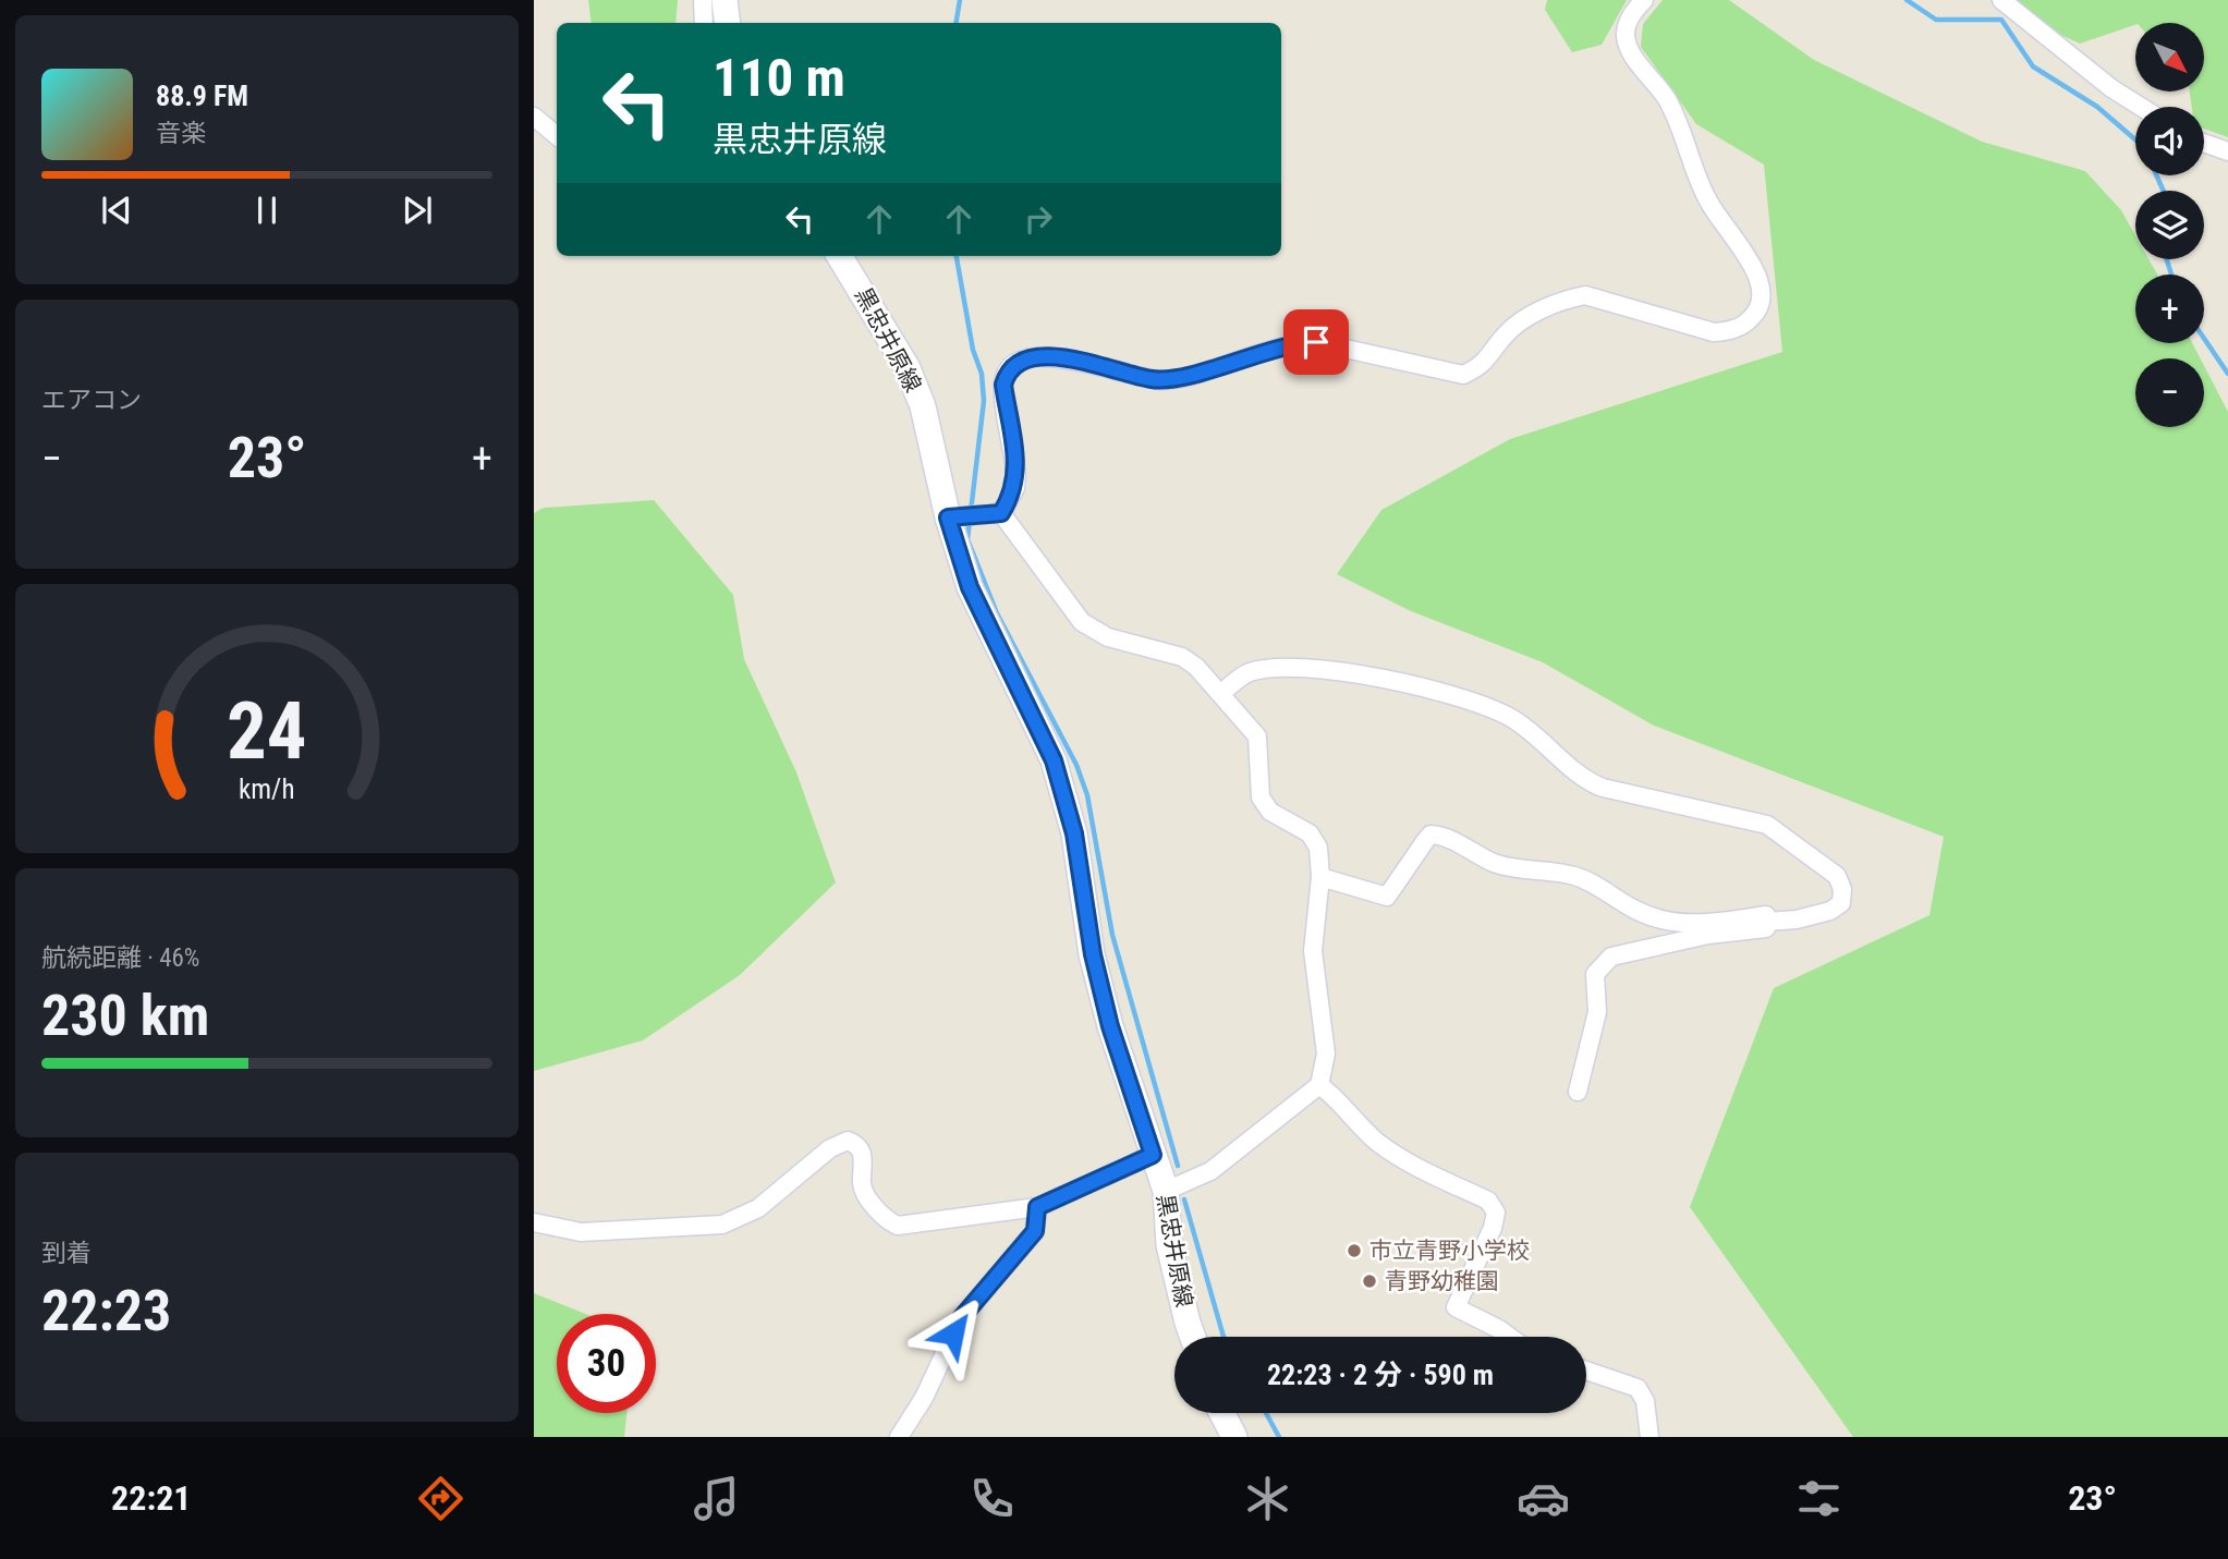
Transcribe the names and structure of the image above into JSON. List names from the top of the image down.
{
  "streets": {
    "main road": ["黒忠井原線"]
  },
  "places": ["市立青野小学校", "青野幼稚園"],
  "north": "bottom right",
  "page": {
    "map_buttons": ["+", "−"],
    "turn": ["110 m", "黒忠井原線"],
    "song": ["88.9 FM", "音楽"],
    "tile": [
      "エアコン",
      ["航続距離 · 46%", "230 km"],
      ["到着", "22:23"]
    ],
    "heat": ["−", "23°", "+"],
    "limit": "30",
    "trip": "22:23 · 2 分 · 590 m",
    "tabs": ["22:21", "23°"],
    "gauge": ["24", "km/h"]
  }
}
